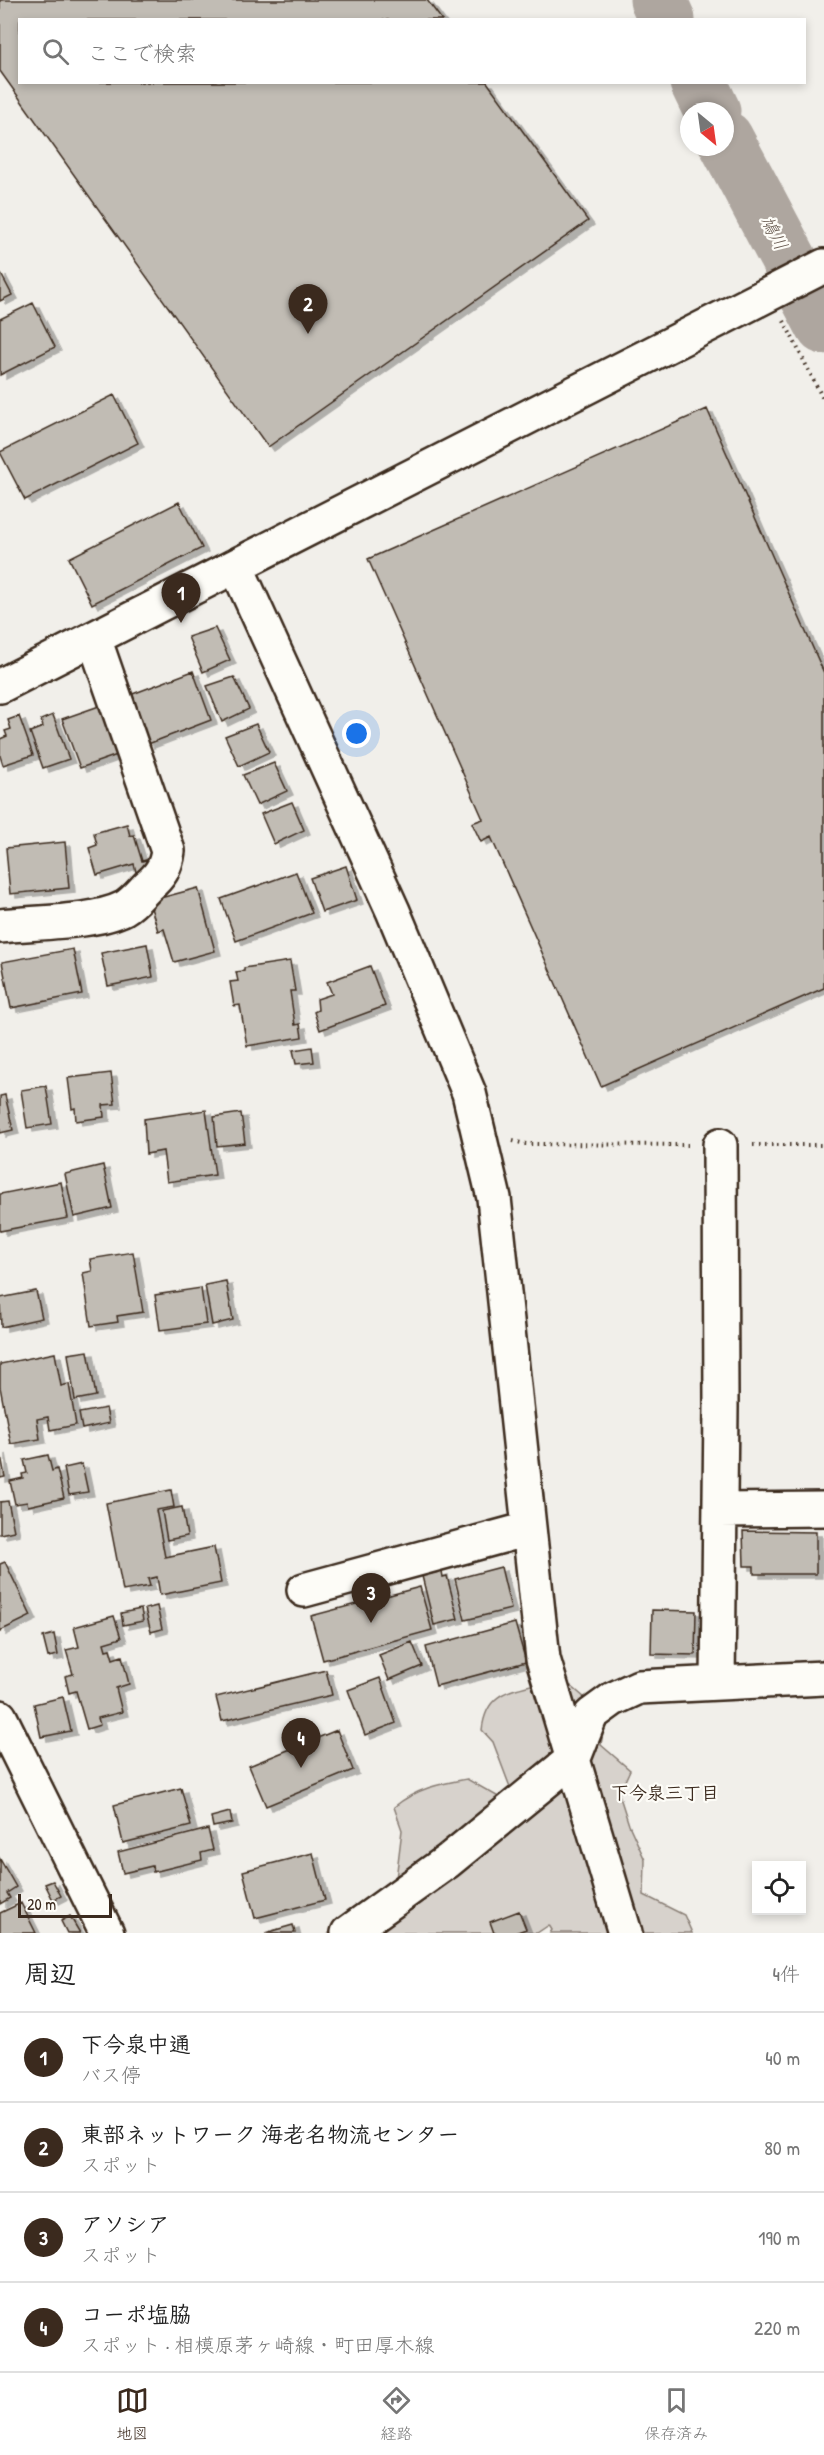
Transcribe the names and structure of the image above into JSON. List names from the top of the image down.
{
  "districts": ["下今泉三丁目"],
  "water": ["鳩川"],
  "scale_bar": "20 m",
  "north": "bottom right",
  "page": {
    "search": "ここで検索",
    "pins": [
      "2",
      "1",
      "3",
      "4"
    ],
    "scale": "20 m",
    "heading": ["周辺", "4件"],
    "list": [
      {
        "mark": "1",
        "name": "下今泉中通",
        "note": "バス停",
        "value": "40 m"
      },
      {
        "mark": "2",
        "name": "東部ネットワーク 海老名物流センター",
        "note": "スポット",
        "value": "80 m"
      },
      {
        "mark": "3",
        "name": "アソシア",
        "note": "スポット",
        "value": "190 m"
      },
      {
        "mark": "4",
        "name": "コーポ塩脇",
        "note": "スポット · 相模原茅ヶ崎線・町田厚木線",
        "value": "220 m"
      }
    ],
    "nav": ["地図", "経路", "保存済み"]
  }
}
